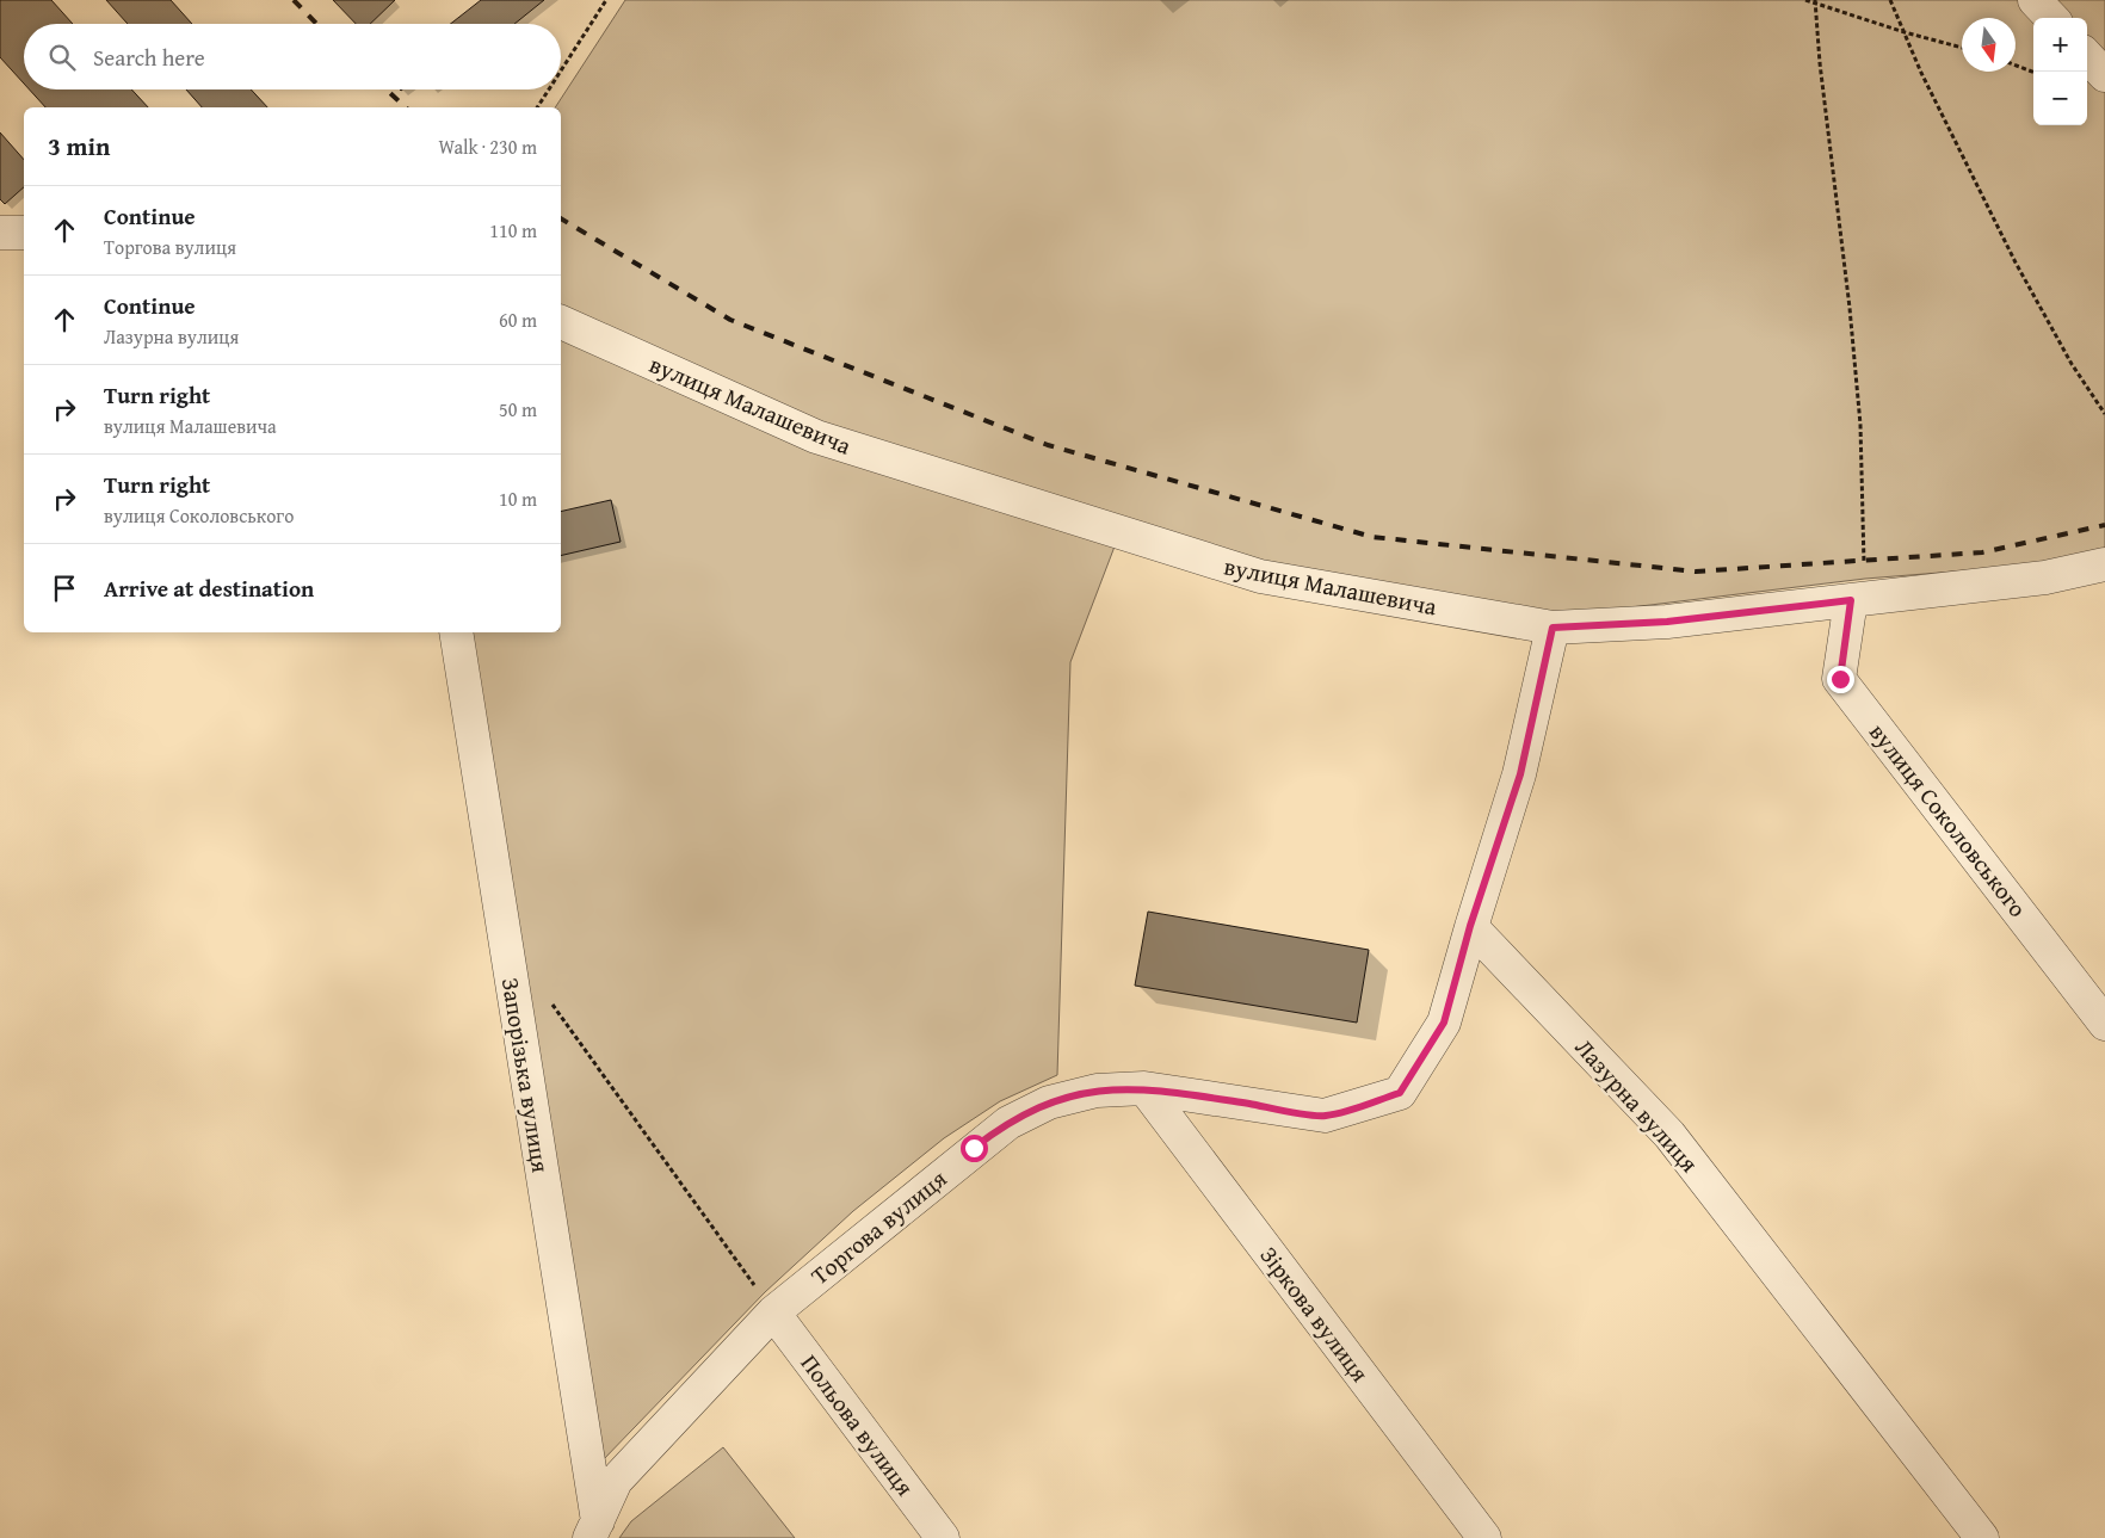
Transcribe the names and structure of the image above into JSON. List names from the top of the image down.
{
  "streets": {
    "street": [
      "вулиця Малашевича",
      "вулиця Соколовського",
      "Запорізька вулиця",
      "Лазурна вулиця",
      "Торгова вулиця",
      "Зіркова вулиця",
      "Польова вулиця"
    ]
  },
  "crossings": [
    ["вулиця Малашевича", "вулиця Соколовського"],
    ["Запорізька вулиця", "Торгова вулиця"],
    ["Лазурна вулиця", "Торгова вулиця"],
    ["Торгова вулиця", "Зіркова вулиця"],
    ["Торгова вулиця", "Польова вулиця"]
  ],
  "north": "bottom",
  "page": {
    "map_buttons": ["+", "−"],
    "search": "Search here",
    "heading": ["3 min", "Walk · 230 m"],
    "list": [
      ["Continue", "Торгова вулиця", "110 m"],
      ["Continue", "Лазурна вулиця", "60 m"],
      ["Turn right", "вулиця Малашевича", "50 m"],
      ["Turn right", "вулиця Соколовського", "10 m"],
      "Arrive at destination"
    ]
  }
}
